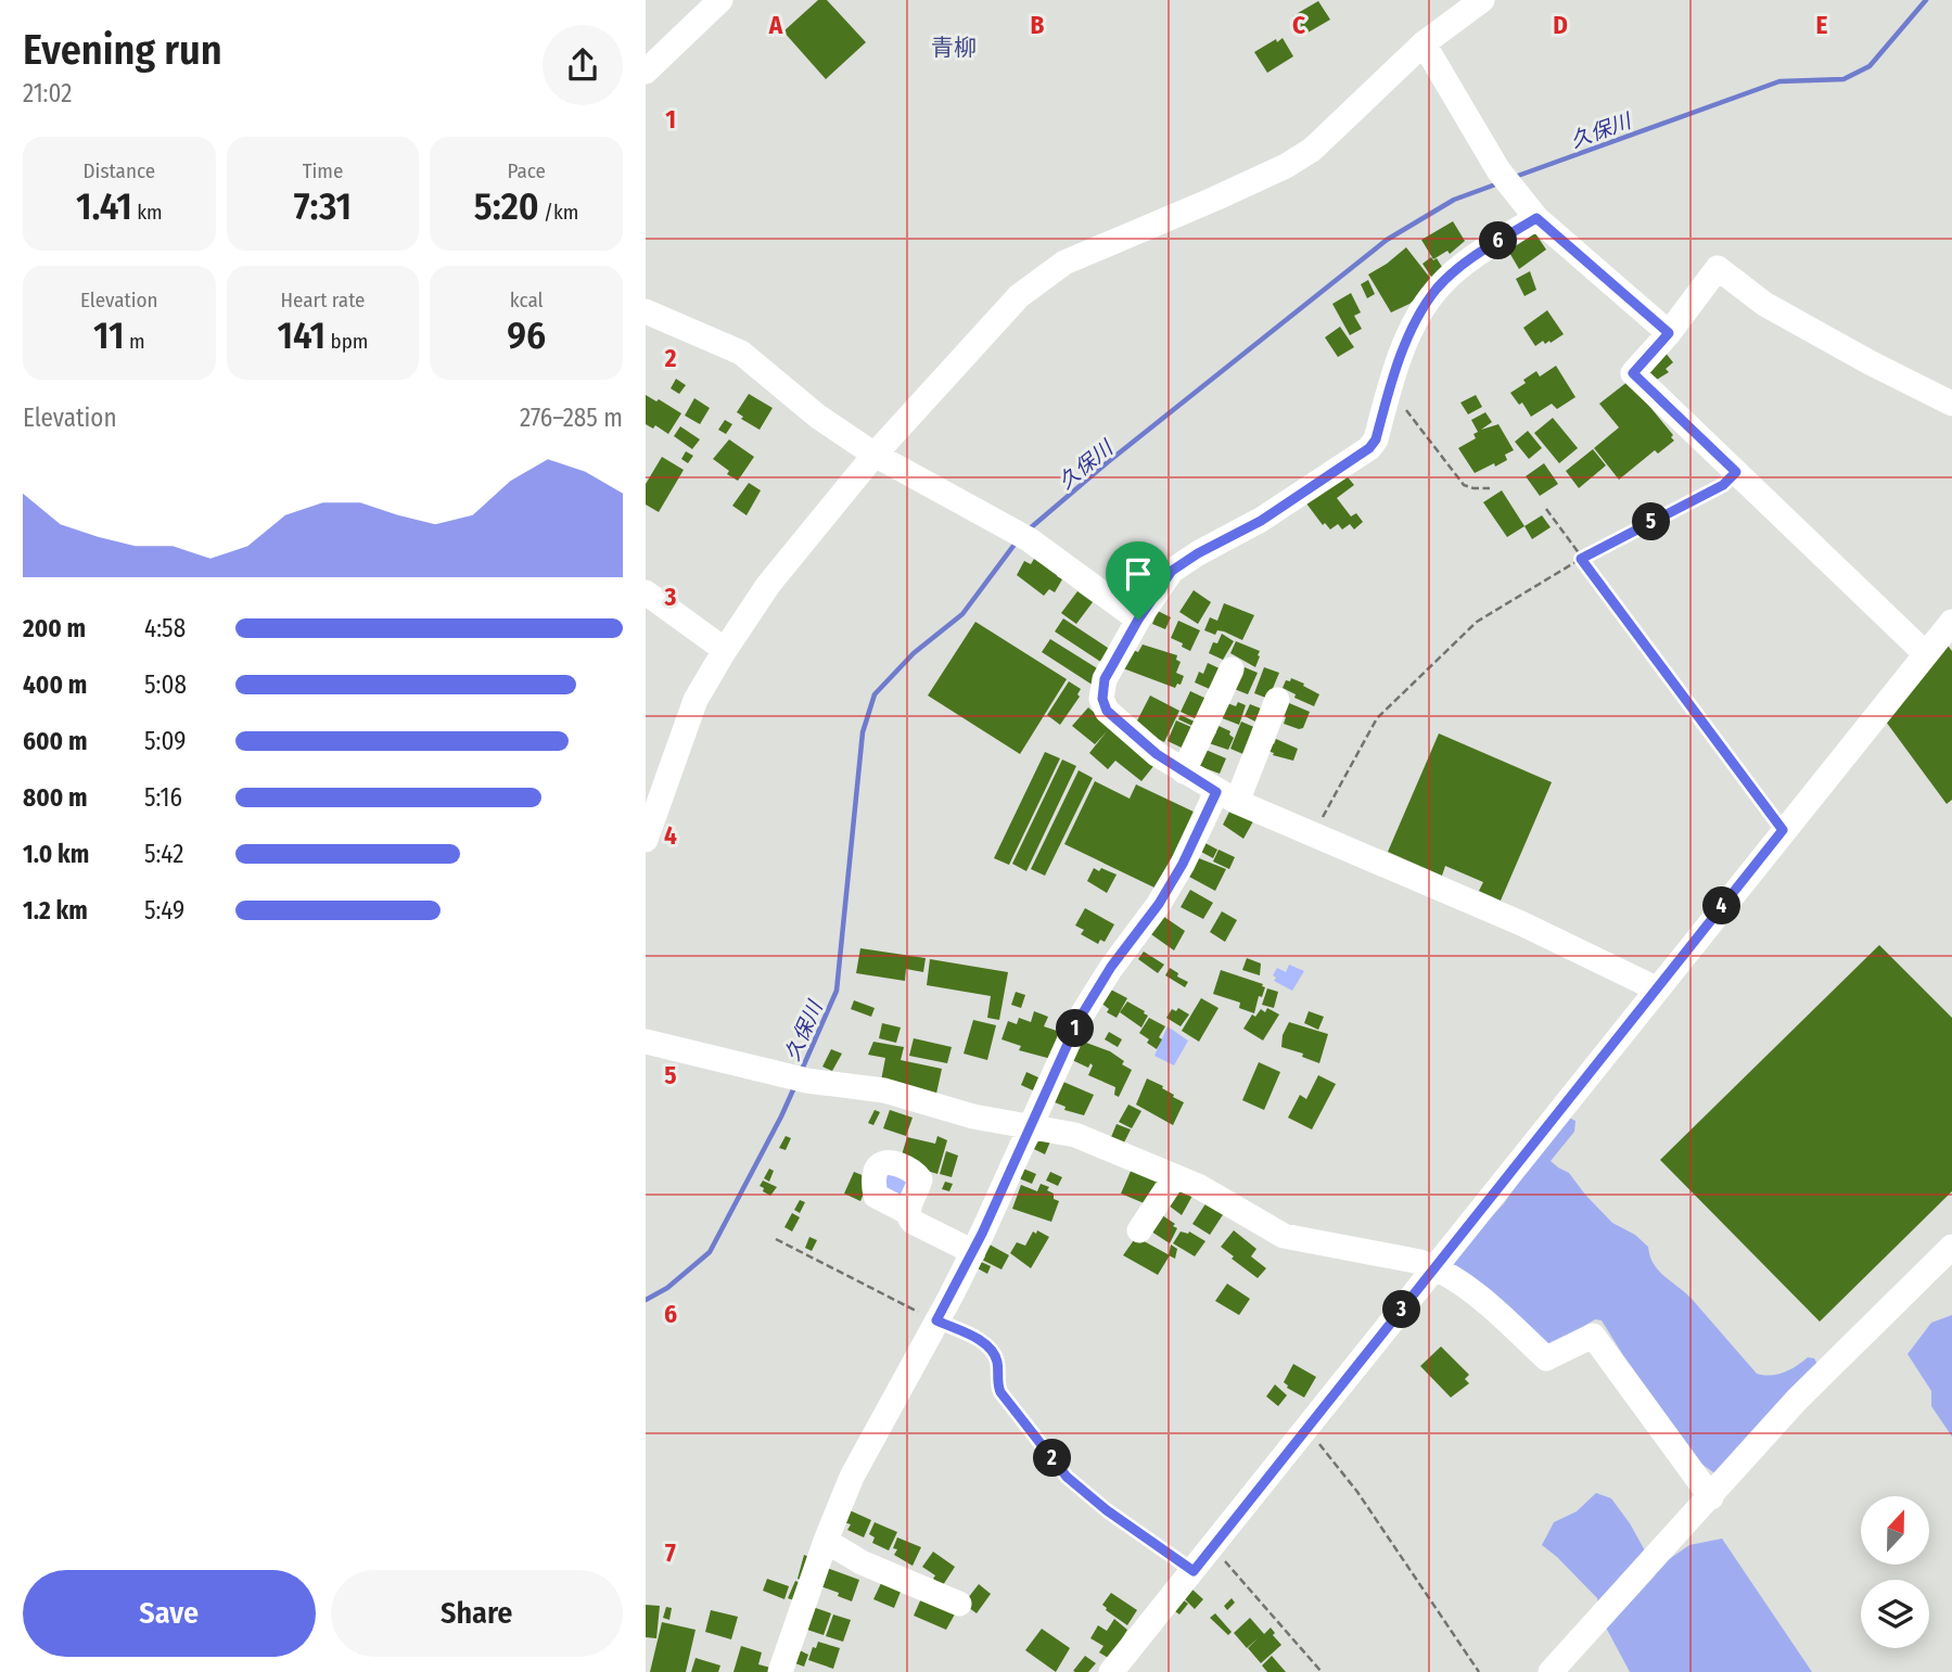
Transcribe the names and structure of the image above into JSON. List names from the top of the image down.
{
  "districts": ["青柳"],
  "water": ["久保川"],
  "north": "top",
  "page": {
    "heading": ["Evening run", "21:02"],
    "stats": [
      ["Distance", "1.41 km"],
      ["Time", "7:31"],
      ["Pace", "5:20 /km"],
      ["Elevation", "11 m"],
      ["Heart rate", "141 bpm"],
      ["kcal", "96"]
    ],
    "pins": [
      "6",
      "5",
      "4",
      "1",
      "3",
      "2"
    ],
    "chart": ["Elevation", "276–285 m"],
    "list": [
      {
        "name": "200 m",
        "note": "4:58"
      },
      {
        "name": "400 m",
        "note": "5:08"
      },
      {
        "name": "600 m",
        "note": "5:09"
      },
      {
        "name": "800 m",
        "note": "5:16"
      },
      {
        "name": "1.0 km",
        "note": "5:42"
      },
      {
        "name": "1.2 km",
        "note": "5:49"
      }
    ],
    "buttons": ["Save", "Share"]
  },
  "grid": {
    "columns": [
      "A",
      "B",
      "C",
      "D",
      "E"
    ],
    "rows": [
      "1",
      "2",
      "3",
      "4",
      "5",
      "6",
      "7"
    ]
  }
}
